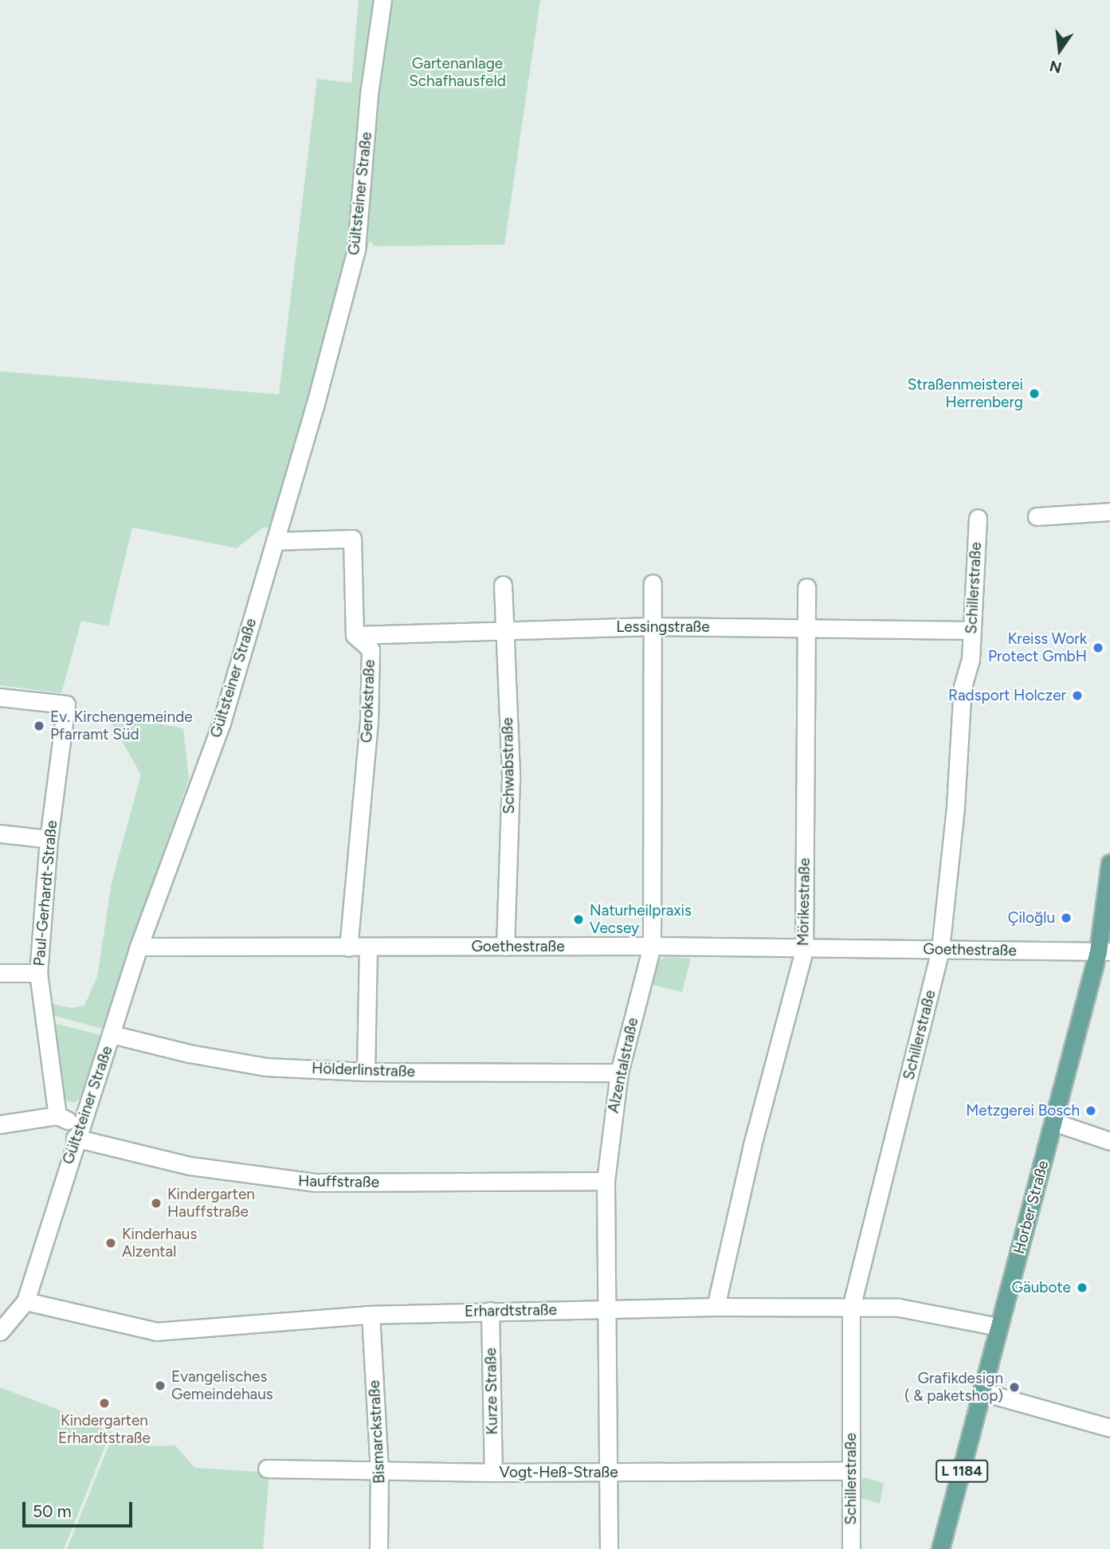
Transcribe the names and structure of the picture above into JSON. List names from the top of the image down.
{
  "streets": {
    "main road": ["Horber Straße", "L 1184"],
    "street": [
      "Gültsteiner Straße",
      "Schillerstraße",
      "Lessingstraße",
      "Gerokstraße",
      "Schwabstraße",
      "Paul-Gerhardt-Straße",
      "Mörikestraße",
      "Goethestraße",
      "Alzentalstraße",
      "Hölderlinstraße",
      "Hauffstraße",
      "Erhardtstraße",
      "Kurze Straße",
      "Bismarckstraße",
      "Vogt-Heß-Straße"
    ]
  },
  "crossings": [
    ["Gültsteiner Straße", "Goethestraße"],
    ["Gültsteiner Straße", "Hölderlinstraße"],
    ["Gültsteiner Straße", "Hauffstraße"],
    ["Gültsteiner Straße", "Erhardtstraße"],
    ["Schillerstraße", "Lessingstraße"],
    ["Schillerstraße", "Goethestraße"],
    ["Schillerstraße", "Erhardtstraße"],
    ["Schillerstraße", "Vogt-Heß-Straße"],
    ["Lessingstraße", "Gerokstraße"],
    ["Lessingstraße", "Schwabstraße"],
    ["Lessingstraße", "Mörikestraße"],
    ["Lessingstraße", "Alzentalstraße"],
    ["Gerokstraße", "Goethestraße"],
    ["Schwabstraße", "Goethestraße"],
    ["Paul-Gerhardt-Straße", "Hauffstraße"],
    ["Mörikestraße", "Goethestraße"],
    ["Mörikestraße", "Erhardtstraße"],
    ["Goethestraße", "Alzentalstraße"],
    ["Goethestraße", "Horber Straße"],
    ["Alzentalstraße", "Hölderlinstraße"],
    ["Alzentalstraße", "Hauffstraße"],
    ["Alzentalstraße", "Erhardtstraße"],
    ["Alzentalstraße", "Vogt-Heß-Straße"],
    ["Horber Straße", "Erhardtstraße"],
    ["Erhardtstraße", "Kurze Straße"],
    ["Erhardtstraße", "Bismarckstraße"],
    ["Kurze Straße", "Vogt-Heß-Straße"],
    ["Bismarckstraße", "Vogt-Heß-Straße"]
  ],
  "parks": ["Gartenanlage Schafhausfeld"],
  "places": [
    "Straßenmeisterei Herrenberg",
    "Kreiss Work Protect GmbH",
    "Radsport Holczer",
    "Ev. Kirchengemeinde Pfarramt Süd",
    "Çiloğlu",
    "Naturheilpraxis Vecsey",
    "Metzgerei Bosch",
    "Kindergarten Hauffstraße",
    "Kinderhaus Alzental",
    "Gäubote",
    "Evangelisches Gemeindehaus",
    "Grafikdesign ( & paketshop)",
    "Kindergarten Erhardtstraße"
  ],
  "scale_bar": "50 m",
  "north": "bottom"
}
